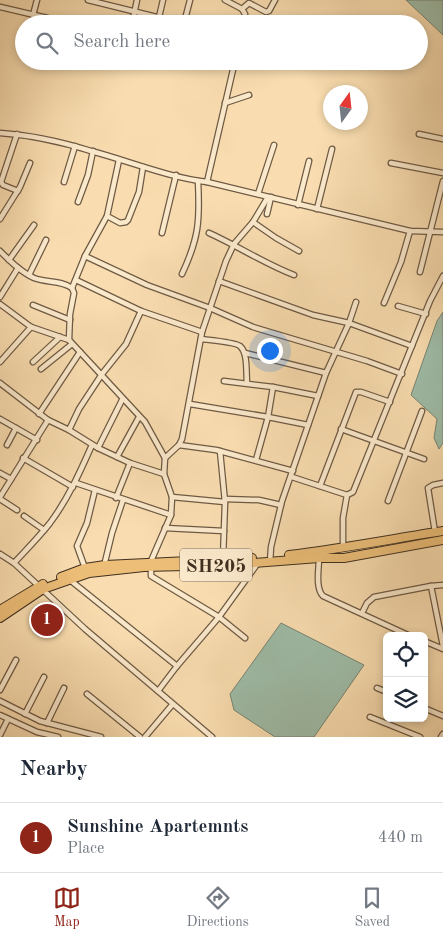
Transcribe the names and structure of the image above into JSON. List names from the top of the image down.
{
  "streets": {
    "main road": ["SH205"]
  },
  "north": "top",
  "page": {
    "search": "Search here",
    "pins": "1",
    "heading": "Nearby",
    "list": [
      {
        "mark": "1",
        "name": "Sunshine Apartemnts",
        "note": "Place",
        "value": "440 m"
      }
    ],
    "nav": ["Map", "Directions", "Saved"]
  }
}
